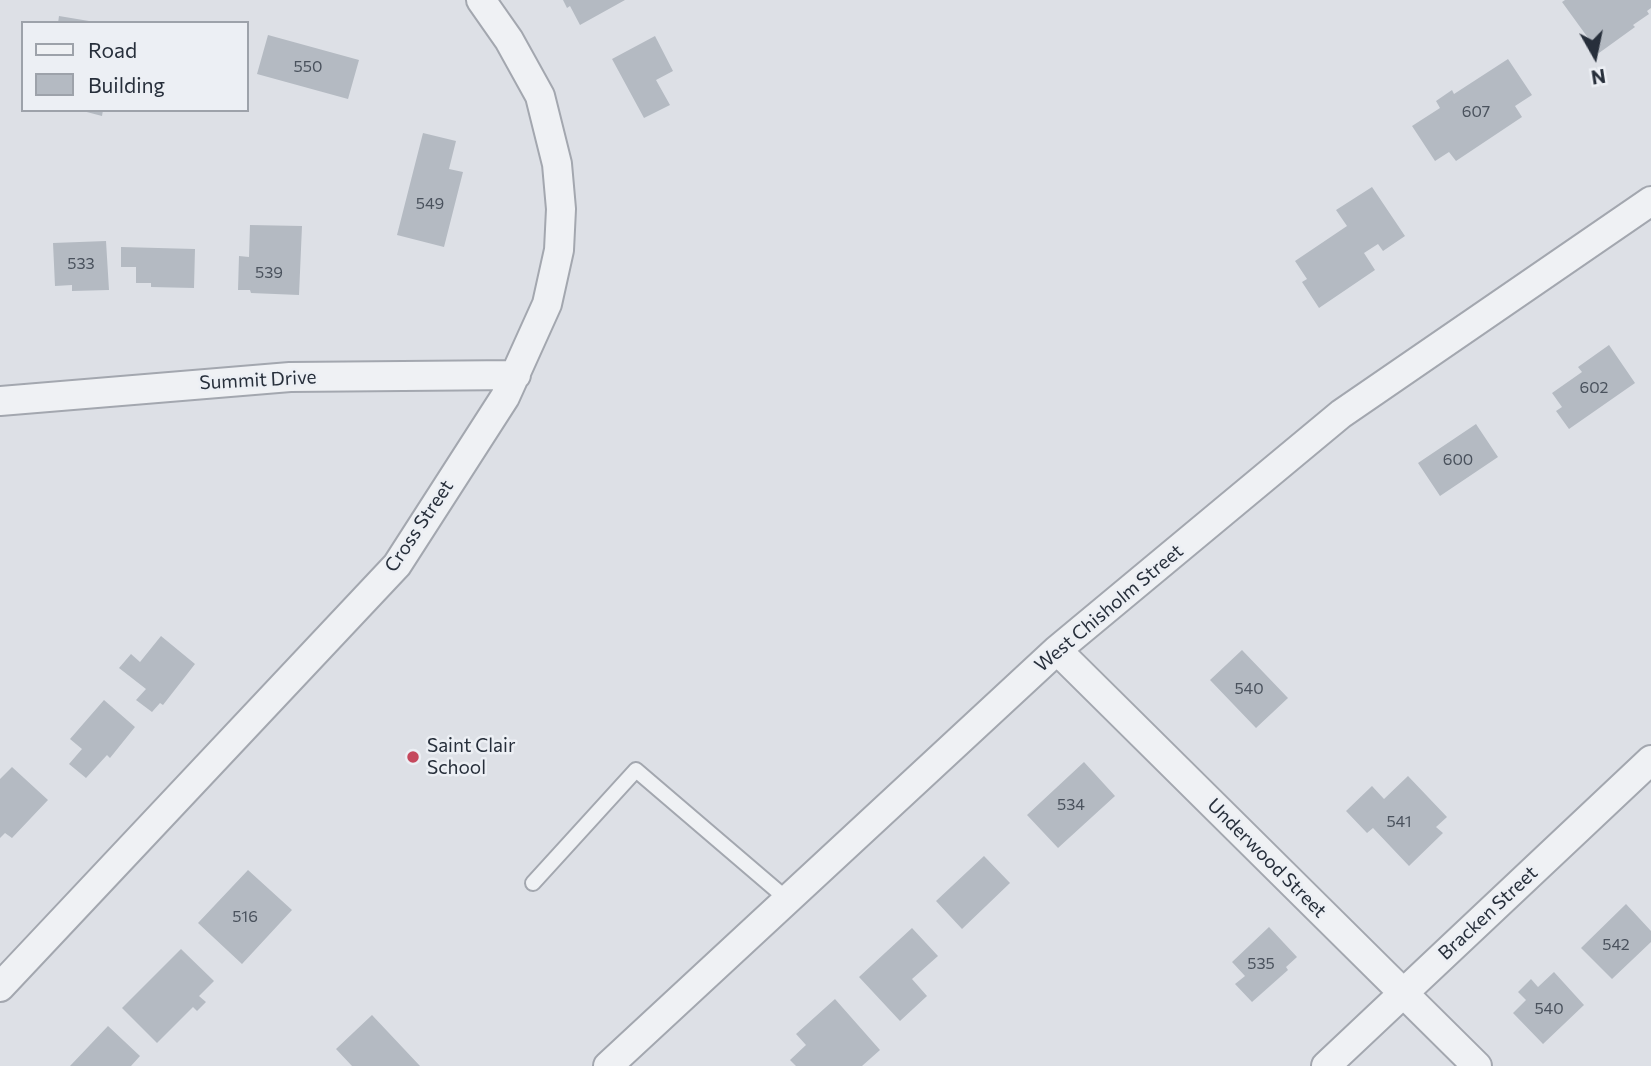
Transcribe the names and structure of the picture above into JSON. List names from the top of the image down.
{
  "streets": {
    "street": [
      "Summit Drive",
      "Cross Street",
      "West Chisholm Street",
      "Underwood Street",
      "Bracken Street"
    ]
  },
  "crossings": [
    ["Summit Drive", "Cross Street"],
    ["West Chisholm Street", "Underwood Street"],
    ["Underwood Street", "Bracken Street"]
  ],
  "places": ["Saint Clair School"],
  "house_numbers": [
    "550",
    "607",
    "549",
    "533",
    "539",
    "602",
    "600",
    "540",
    "534",
    "541",
    "516",
    "542",
    "535",
    "540"
  ],
  "legend": ["Road", "Building"],
  "north": "bottom"
}
